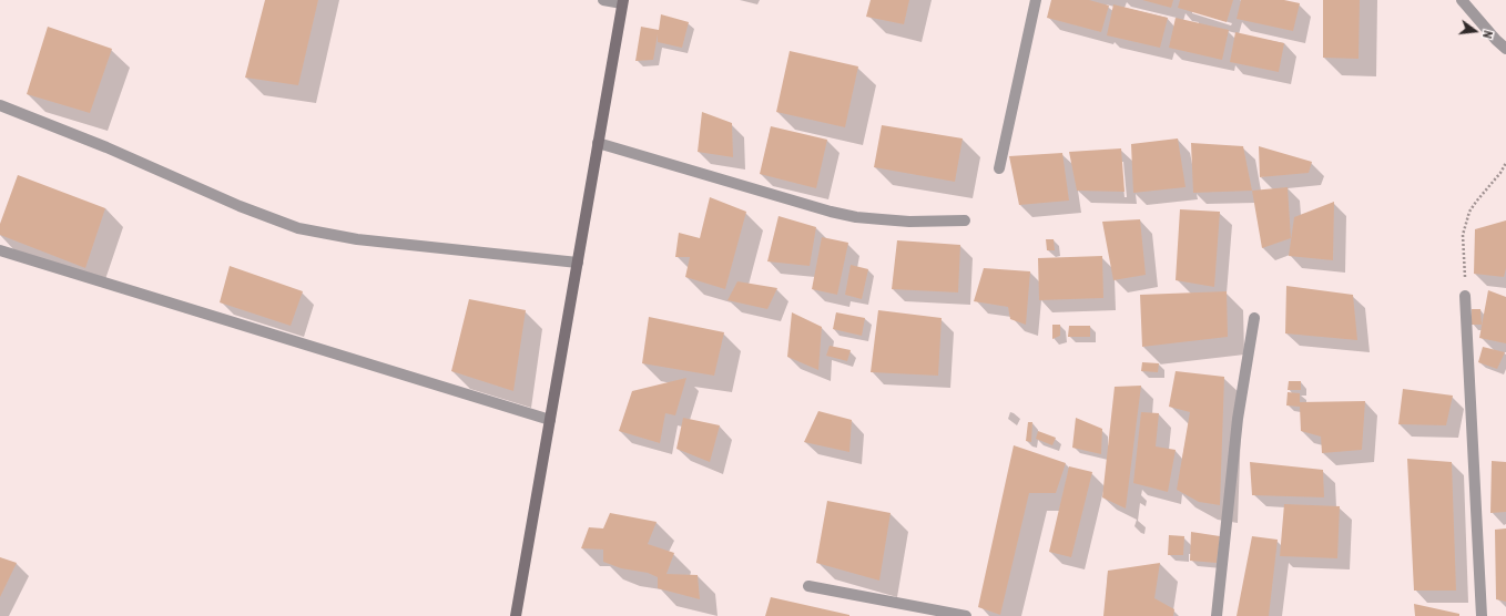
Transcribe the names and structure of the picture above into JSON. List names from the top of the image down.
{
  "north": "right"
}
